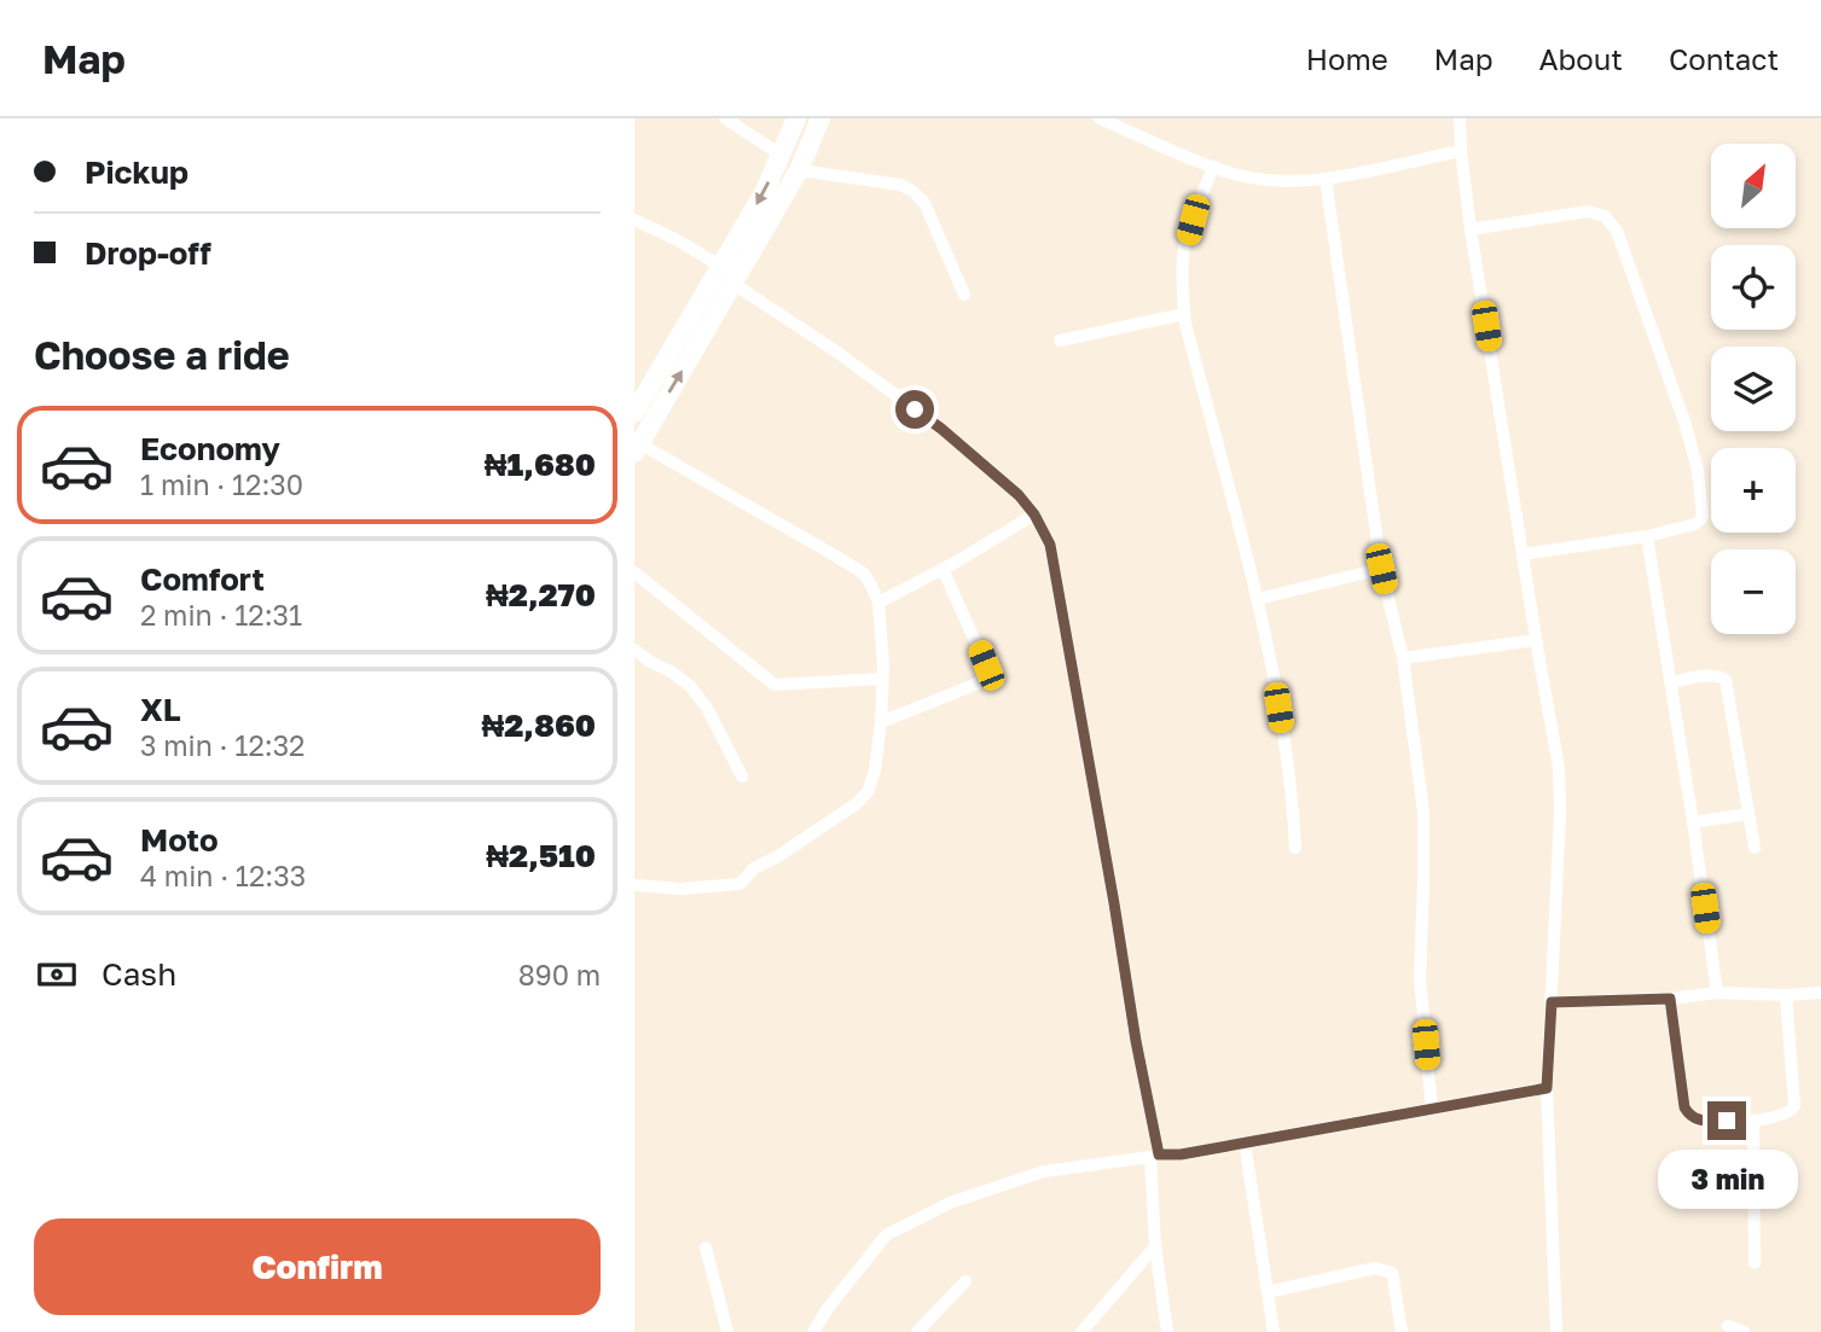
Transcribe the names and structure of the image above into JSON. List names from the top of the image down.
{
  "north": "top right",
  "page": {
    "header": "Map",
    "nav": [
      "Home",
      "Map",
      "About",
      "Contact"
    ],
    "banner": ["Pickup", "Drop-off"],
    "map_buttons": ["+", "−"],
    "heading": "Choose a ride",
    "list": [
      {
        "name": "Economy",
        "note": "1 min · 12:30",
        "value": "₦1,680"
      },
      {
        "name": "Comfort",
        "note": "2 min · 12:31",
        "value": "₦2,270"
      },
      {
        "name": "XL",
        "note": "3 min · 12:32",
        "value": "₦2,860"
      },
      {
        "name": "Moto",
        "note": "4 min · 12:33",
        "value": "₦2,510"
      }
    ],
    "pay": ["Cash", "890 m"],
    "bubble": "3 min",
    "buttons": "Confirm"
  }
}
